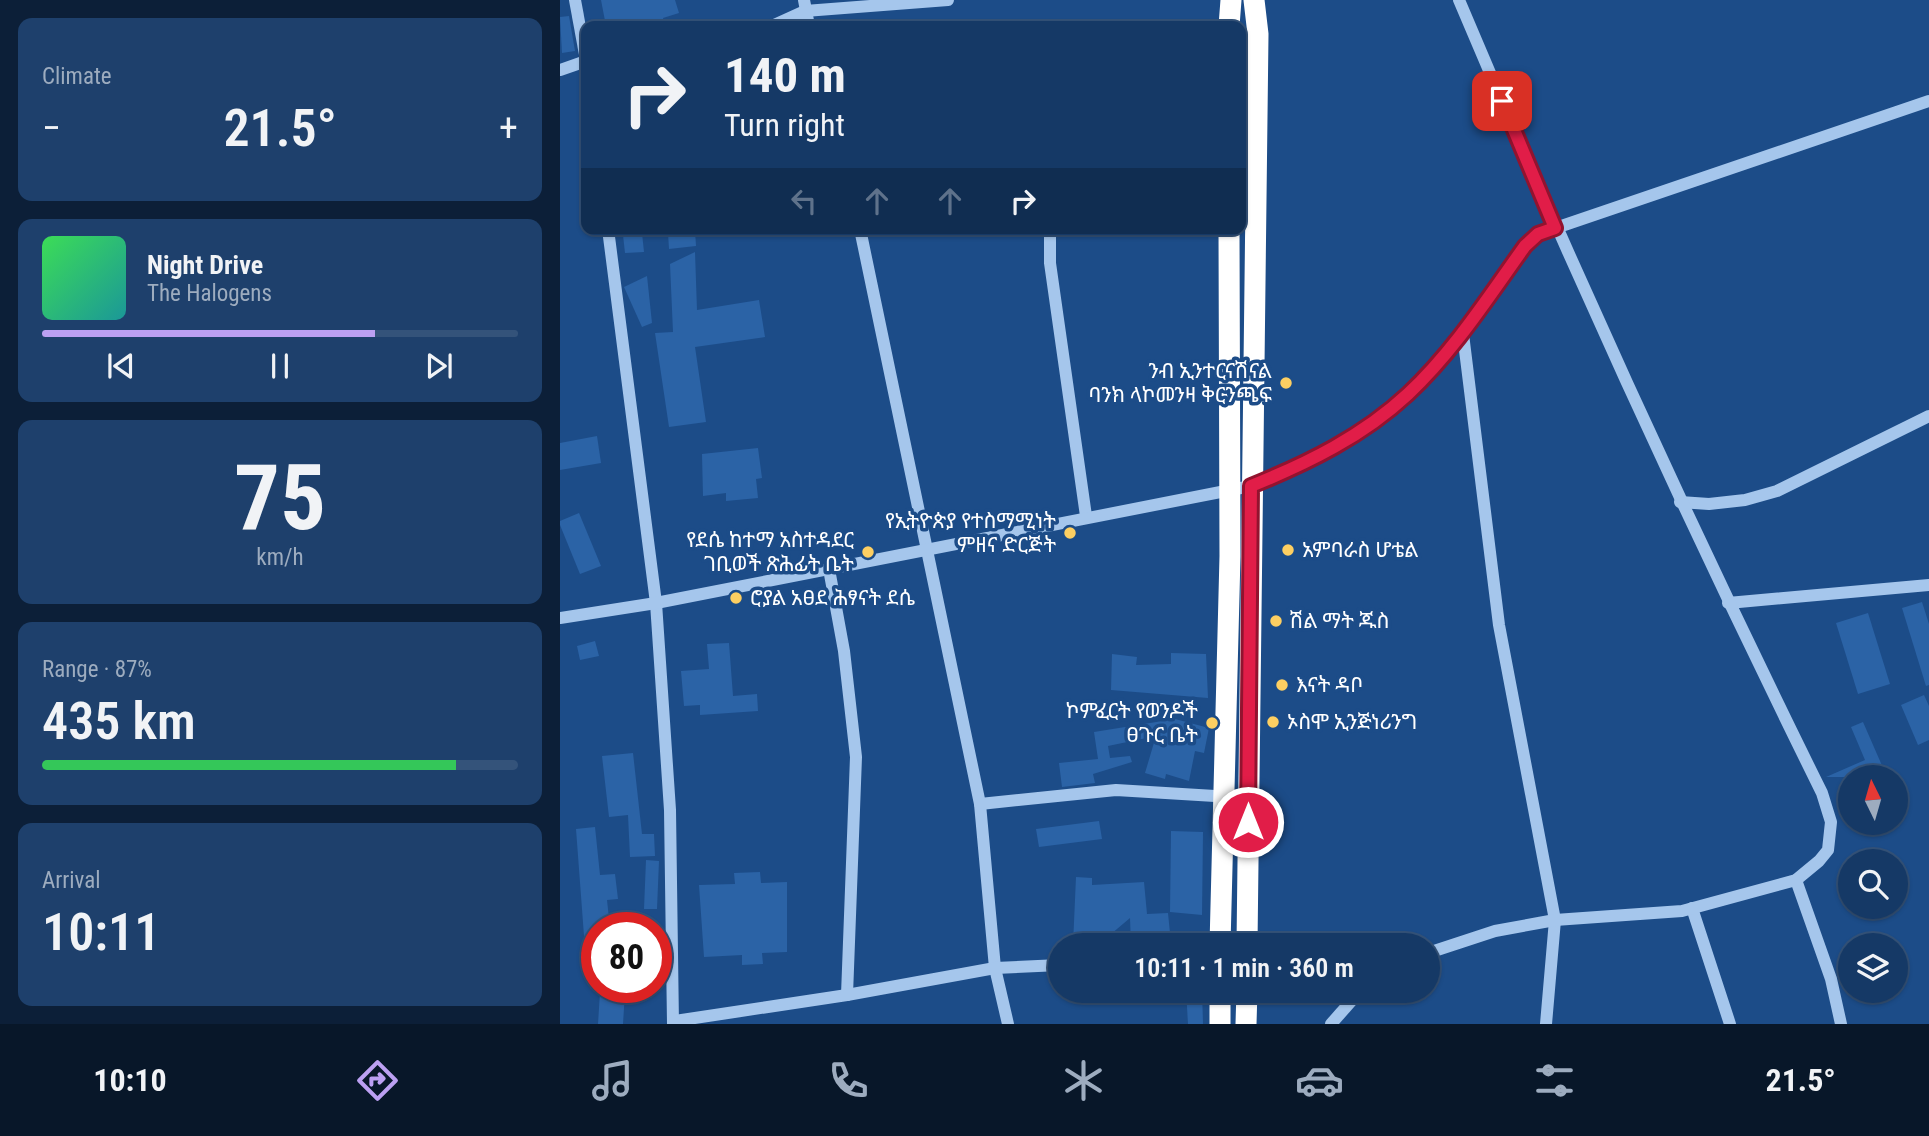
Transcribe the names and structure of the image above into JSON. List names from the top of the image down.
{
  "places": [
    "ንብ ኢንተርናሽናል ባንክ ላኮመንዛ ቅርንጫፍ",
    "የኢትዮጵያ የተስማሚነት ምዘና ድርጅት",
    "አምባራስ ሆቴል",
    "የደሴ ከተማ አስተዳደር ገቢወች ጽሕፊት ቤት",
    "ሮያል አፀደ ሕፃናት ደሴ",
    "ሽል ማት ጁስ",
    "እናት ዳቦ",
    "ኦስሞ ኢንጅነሪንግ",
    "ኮምፈርት የወንዶች ፀጉር ቤት"
  ],
  "north": "top",
  "page": {
    "tile": [
      "Climate",
      ["75", "km/h"],
      ["Range · 87%", "435 km"],
      ["Arrival", "10:11"]
    ],
    "turn": ["140 m", "Turn right"],
    "heat": ["−", "21.5°", "+"],
    "song": ["Night Drive", "The Halogens"],
    "limit": "80",
    "trip": "10:11 · 1 min · 360 m",
    "tabs": ["10:10", "21.5°"]
  }
}
